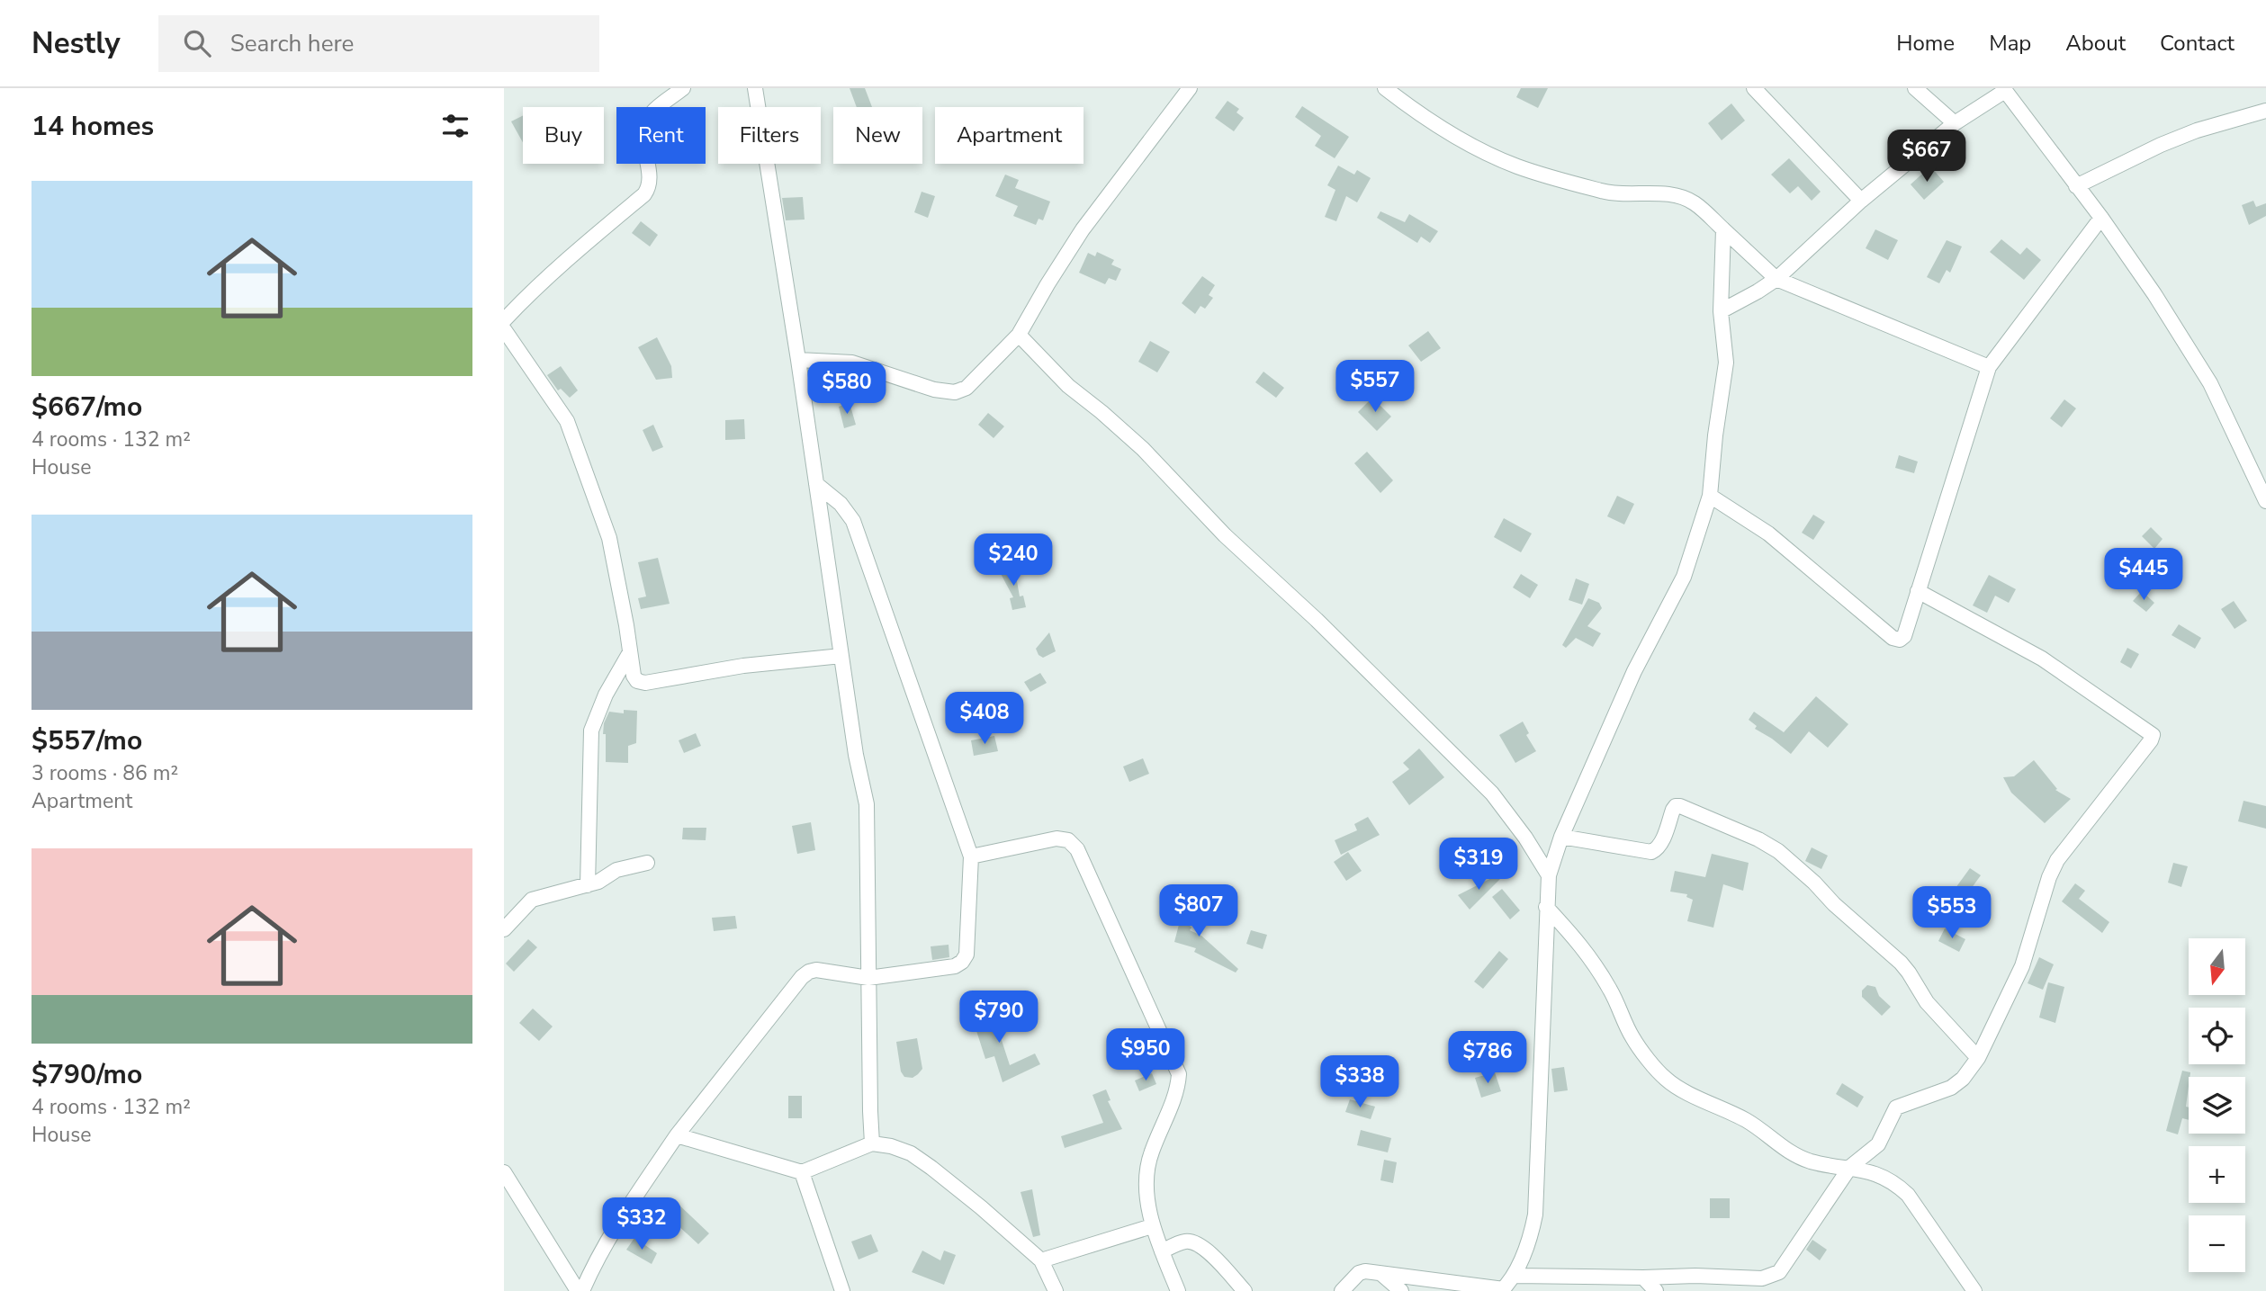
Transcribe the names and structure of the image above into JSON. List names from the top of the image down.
{
  "north": "bottom",
  "page": {
    "header": "Nestly",
    "search": "Search here",
    "nav": [
      "Home",
      "Map",
      "About",
      "Contact"
    ],
    "heading": "14 homes",
    "chip": [
      "Buy",
      "Rent",
      "Filters",
      "New",
      "Apartment"
    ],
    "price": [
      "$667",
      "$557",
      "$580",
      "$240",
      "$445",
      "$408",
      "$319",
      "$807",
      "$553",
      "$790",
      "$950",
      "$786",
      "$338",
      "$332"
    ],
    "list": [
      {
        "name": "$667/mo",
        "note": "4 rooms · 132 m² · House"
      },
      {
        "name": "$557/mo",
        "note": "3 rooms · 86 m² · Apartment"
      },
      {
        "name": "$790/mo",
        "note": "4 rooms · 132 m² · House"
      }
    ],
    "map_buttons": ["+", "−"]
  }
}
